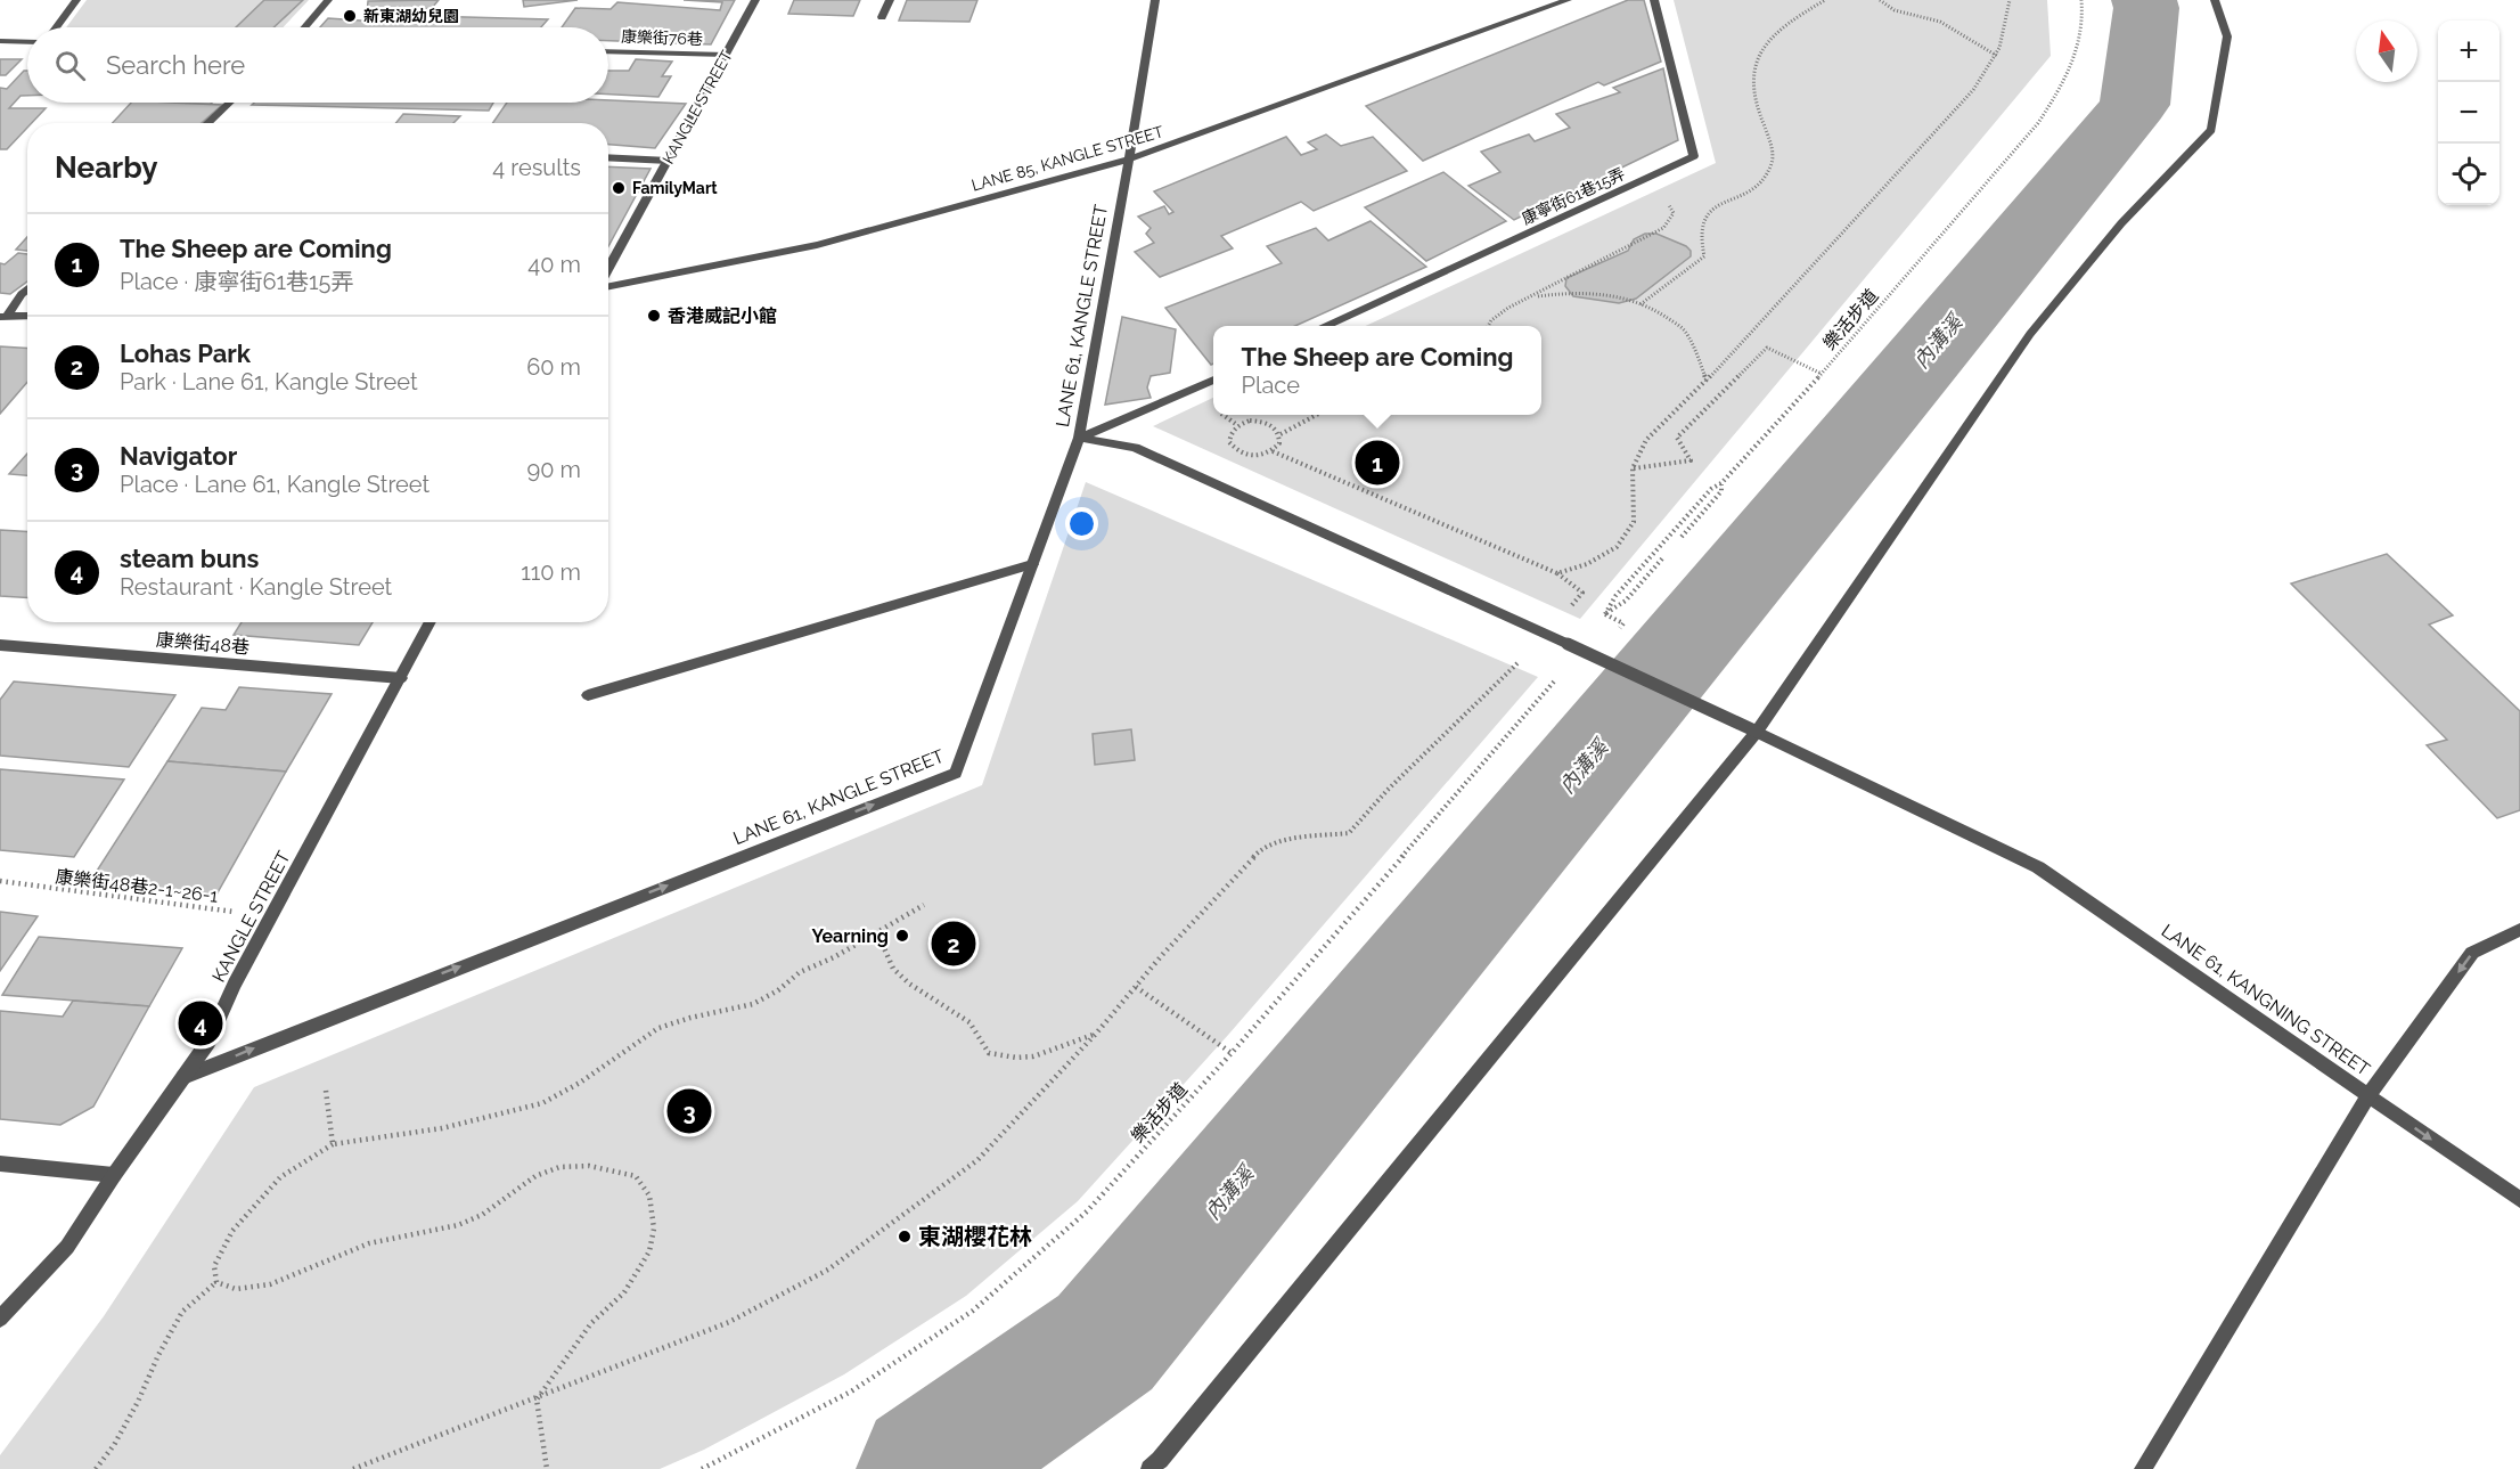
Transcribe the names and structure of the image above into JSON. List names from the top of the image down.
{
  "streets": {
    "street": [
      "康樂街76巷",
      "KANGLE STREET",
      "LANE 85, KANGLE STREET",
      "康寧街61巷15弄",
      "LANE 61, KANGLE STREET",
      "康樂街48巷",
      "LANE 61, KANGNING STREET"
    ],
    "path": ["樂活步道", "康樂街48巷2-1~26-1"]
  },
  "crossings": [
    ["康樂街76巷", "KANGLE STREET"],
    ["KANGLE STREET", "LANE 61, KANGLE STREET"],
    ["KANGLE STREET", "康樂街48巷"],
    ["KANGLE STREET", "康樂街48巷2-1~26-1"],
    ["LANE 85, KANGLE STREET", "LANE 61, KANGLE STREET"],
    ["LANE 61, KANGLE STREET", "LANE 61, KANGNING STREET"]
  ],
  "one_way": ["LANE 61, KANGLE STREET"],
  "water": ["內溝溪"],
  "places": [
    "新東湖幼兒園",
    "FamilyMart",
    "香港威記小館",
    "Yearning",
    "東湖櫻花林"
  ],
  "north": "top",
  "page": {
    "map_buttons": ["+", "−"],
    "search": "Search here",
    "heading": ["Nearby", "4 results"],
    "list": [
      {
        "mark": "1",
        "name": "The Sheep are Coming",
        "note": "Place · 康寧街61巷15弄",
        "value": "40 m"
      },
      {
        "mark": "2",
        "name": "Lohas Park",
        "note": "Park · Lane 61, Kangle Street",
        "value": "60 m"
      },
      {
        "mark": "3",
        "name": "Navigator",
        "note": "Place · Lane 61, Kangle Street",
        "value": "90 m"
      },
      {
        "mark": "4",
        "name": "steam buns",
        "note": "Restaurant · Kangle Street",
        "value": "110 m"
      }
    ],
    "popup": ["The Sheep are Coming", "Place"],
    "pins": [
      "1",
      "2",
      "4",
      "3"
    ]
  }
}
